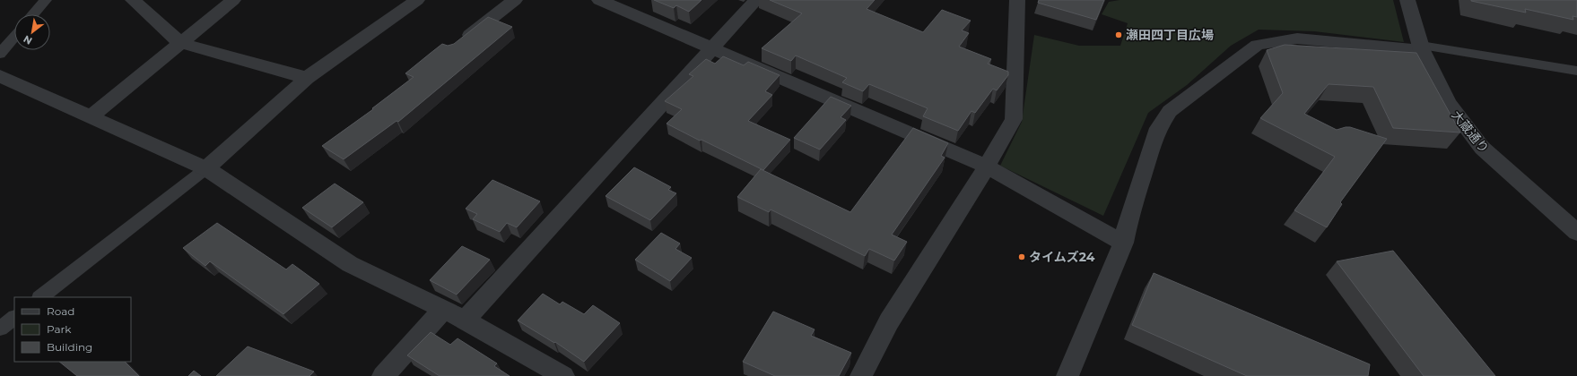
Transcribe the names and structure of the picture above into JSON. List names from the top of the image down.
{
  "streets": {
    "street": ["大蔵通り"]
  },
  "places": ["瀬田四丁目広場", "タイムズ24"],
  "legend": ["Road", "Park", "Building"],
  "north": "bottom left"
}
